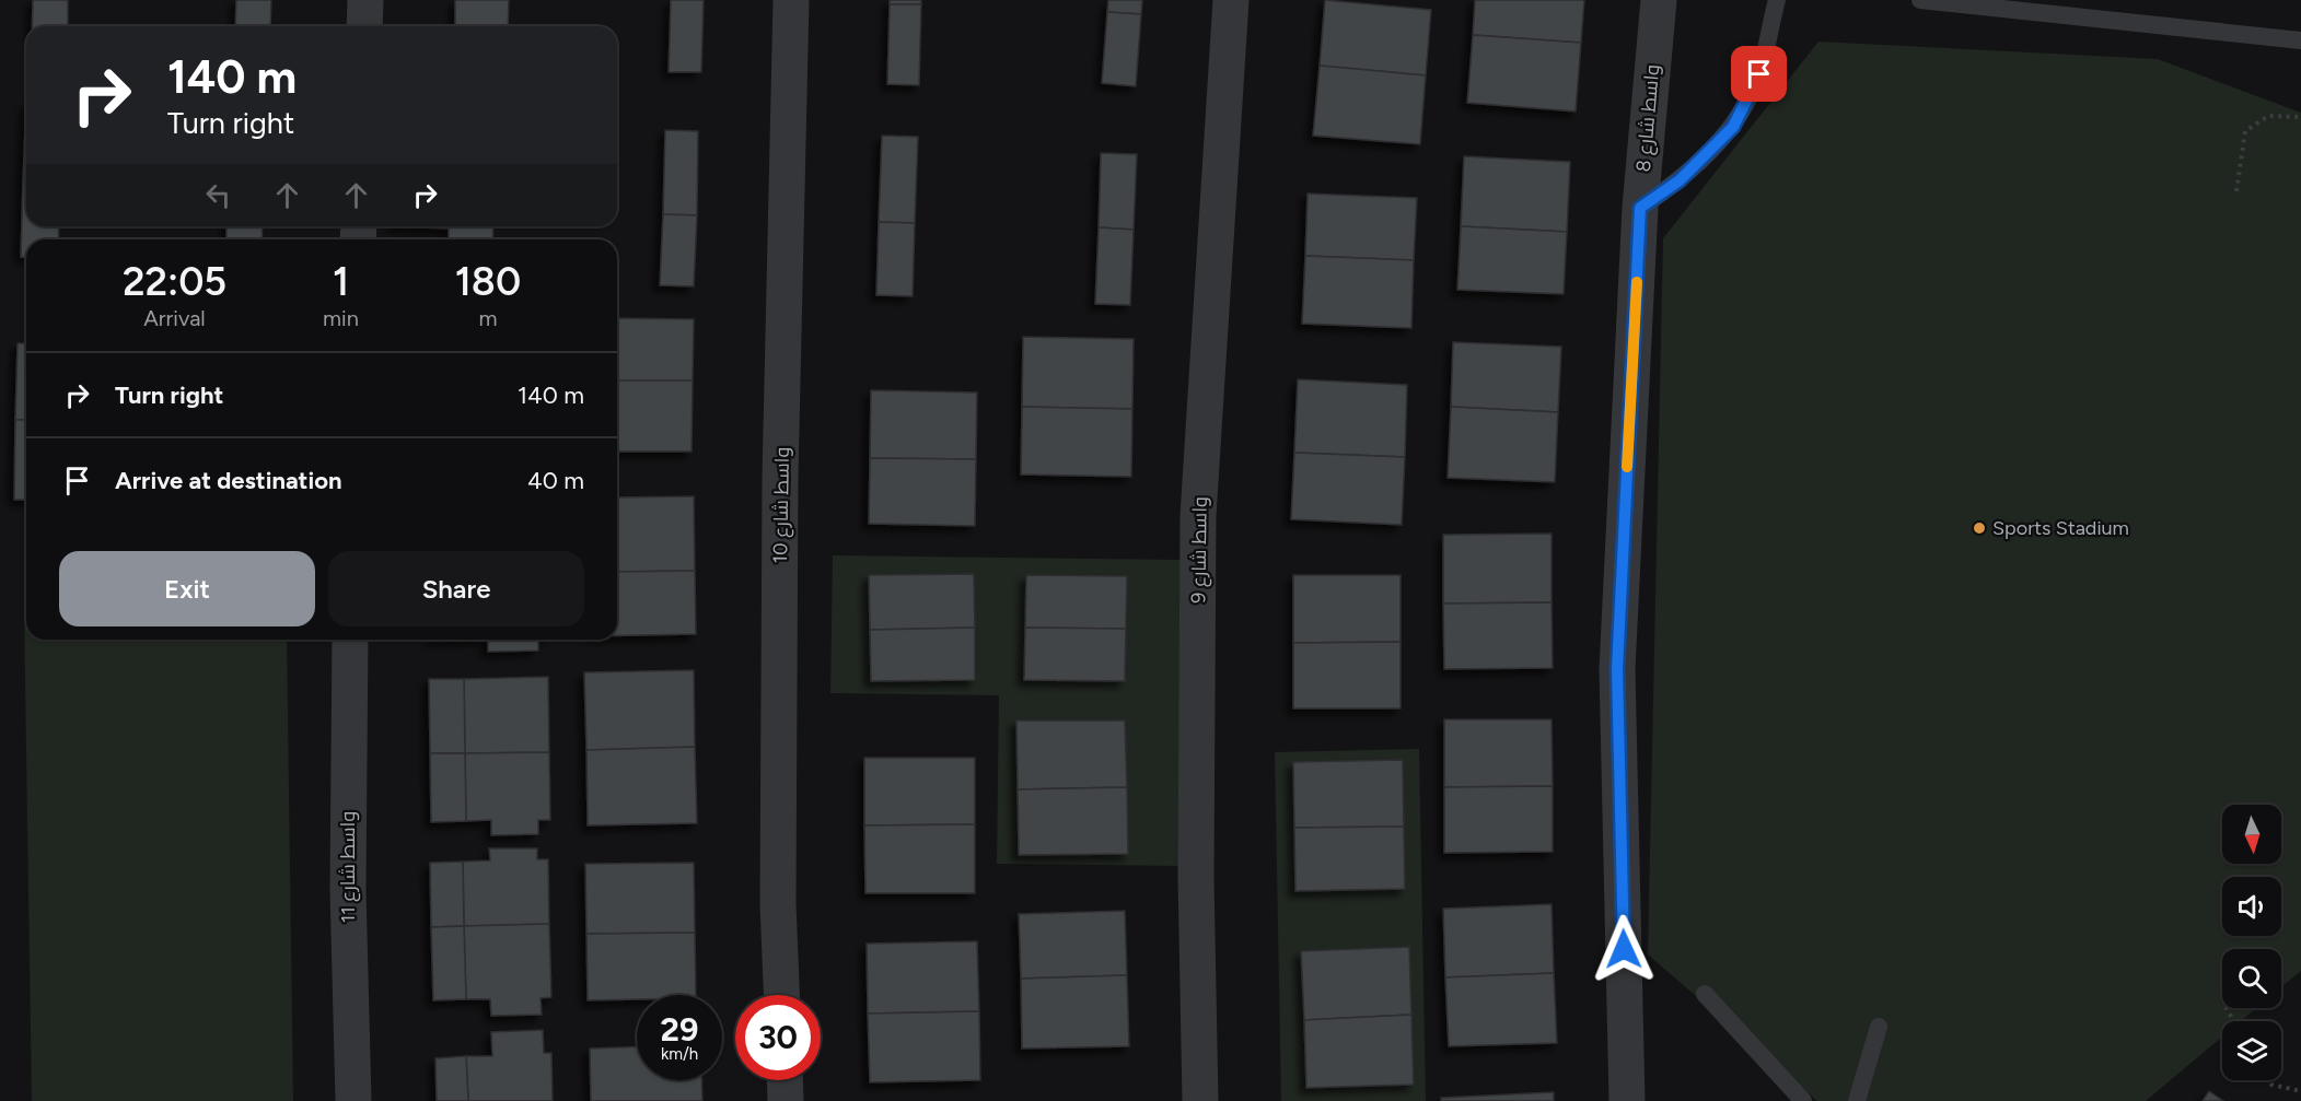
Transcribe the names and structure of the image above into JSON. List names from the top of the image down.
{
  "streets": {
    "street": [
      "واسط شارع 8",
      "واسط شارع 10",
      "واسط شارع 9",
      "واسط شارع 11"
    ]
  },
  "places": ["Sports Stadium"],
  "north": "bottom",
  "page": {
    "turn": ["140 m", "Turn right"],
    "eta": [
      "22:05",
      "Arrival",
      "1",
      "min",
      "180",
      "m"
    ],
    "list": [
      {
        "name": "Turn right",
        "value": "140 m"
      },
      {
        "name": "Arrive at destination",
        "value": "40 m"
      }
    ],
    "buttons": ["Exit", "Share"],
    "speed": "29 km/h",
    "limit": "30"
  }
}
